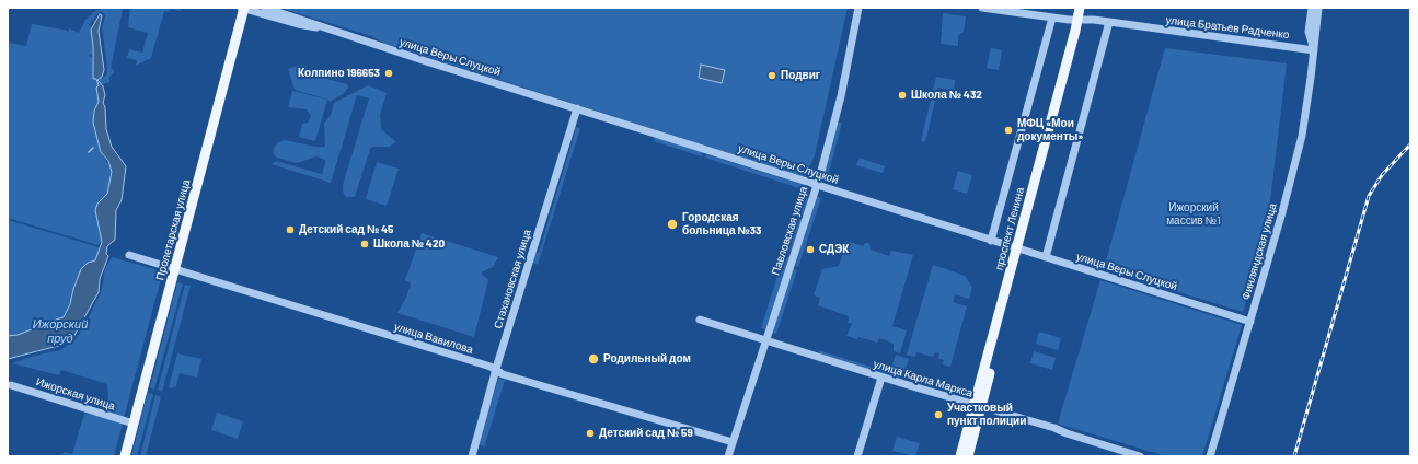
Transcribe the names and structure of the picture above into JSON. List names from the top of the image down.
{
  "streets": {
    "main road": ["проспект Ленина", "Пролетарская улица"],
    "street": [
      "улица Братьев Радченко",
      "улица Веры Слуцкой",
      "Павловская улица",
      "Финляндская улица",
      "Стахановская улица",
      "улица Вавилова",
      "улица Карла Маркса",
      "Ижорская улица"
    ]
  },
  "crossings": [
    ["улица Братьев Радченко", "проспект Ленина"],
    ["улица Братьев Радченко", "Финляндская улица"],
    ["улица Веры Слуцкой", "проспект Ленина"],
    ["улица Веры Слуцкой", "Пролетарская улица"],
    ["улица Веры Слуцкой", "Павловская улица"],
    ["улица Веры Слуцкой", "Финляндская улица"],
    ["улица Веры Слуцкой", "Стахановская улица"],
    ["проспект Ленина", "улица Карла Маркса"],
    ["Пролетарская улица", "улица Вавилова"],
    ["Пролетарская улица", "Ижорская улица"],
    ["Павловская улица", "улица Вавилова"],
    ["Павловская улица", "улица Карла Маркса"],
    ["Стахановская улица", "улица Вавилова"]
  ],
  "water": ["Ижорский пруд"],
  "parks": ["Ижорский массив №1"],
  "places": [
    "Колпино 196653",
    "Подвиг",
    "Школа № 432",
    "МФЦ «Мои документы»",
    "Городская больница №33",
    "Детский сад № 45",
    "Школа № 420",
    "СДЭК",
    "Родильный дом",
    "Участковый пункт полиции",
    "Детский сад № 59"
  ]
}
